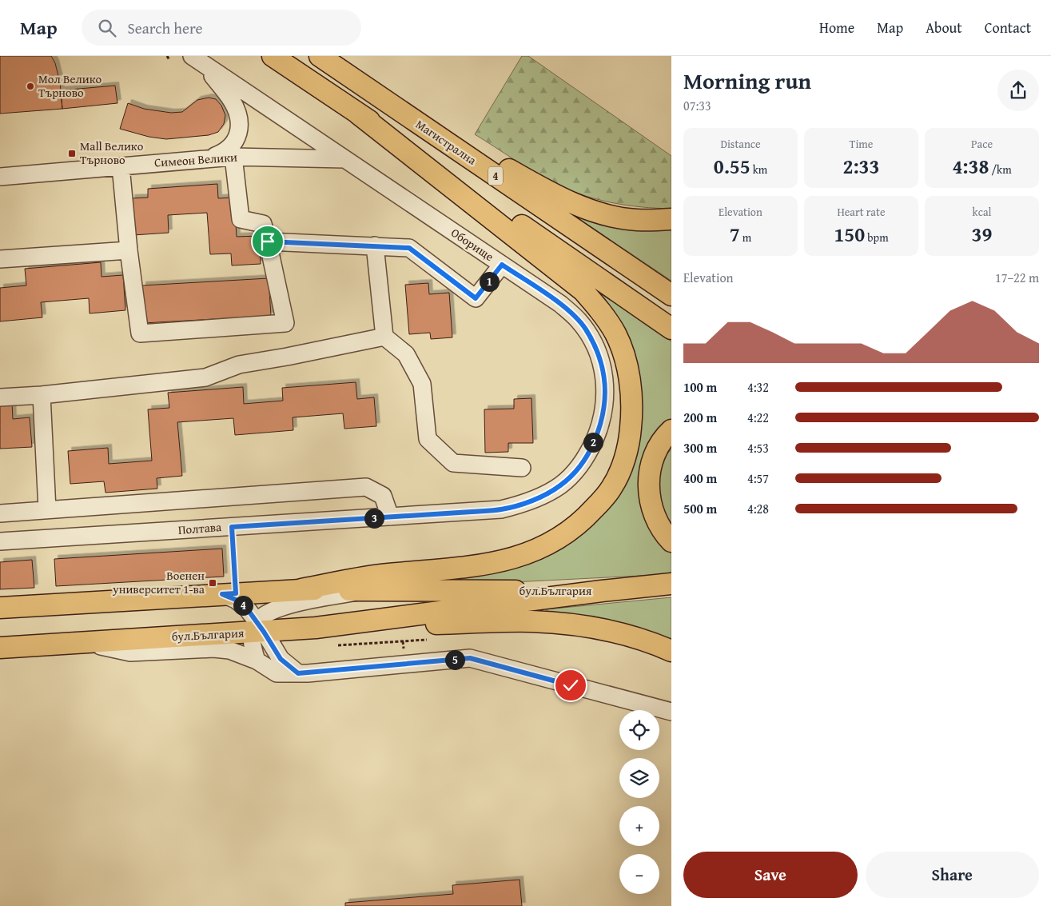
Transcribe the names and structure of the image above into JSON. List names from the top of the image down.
{
  "streets": {
    "main road": ["Магистрална", "4", "бул.България"],
    "street": ["Симеон Велики", "Оборище", "Полтава"]
  },
  "crossings": [
    ["Симеон Велики", "Оборище"],
    ["Оборище", "Полтава"]
  ],
  "places": {
    "other": ["Мол Велико Търново"],
    "transit": ["Mall Велико Търново", "Военен университет 1-ва"]
  },
  "page": {
    "header": "Map",
    "search": "Search here",
    "nav": [
      "Home",
      "Map",
      "About",
      "Contact"
    ],
    "heading": ["Morning run", "07:33"],
    "stats": [
      ["Distance", "0.55 km"],
      ["Time", "2:33"],
      ["Pace", "4:38 /km"],
      ["Elevation", "7 m"],
      ["Heart rate", "150 bpm"],
      ["kcal", "39"]
    ],
    "chart": ["Elevation", "17–22 m"],
    "pins": [
      "1",
      "2",
      "3",
      "4",
      "5"
    ],
    "list": [
      {
        "name": "100 m",
        "note": "4:32"
      },
      {
        "name": "200 m",
        "note": "4:22"
      },
      {
        "name": "300 m",
        "note": "4:53"
      },
      {
        "name": "400 m",
        "note": "4:57"
      },
      {
        "name": "500 m",
        "note": "4:28"
      }
    ],
    "map_buttons": ["+", "−"],
    "buttons": ["Save", "Share"]
  }
}
